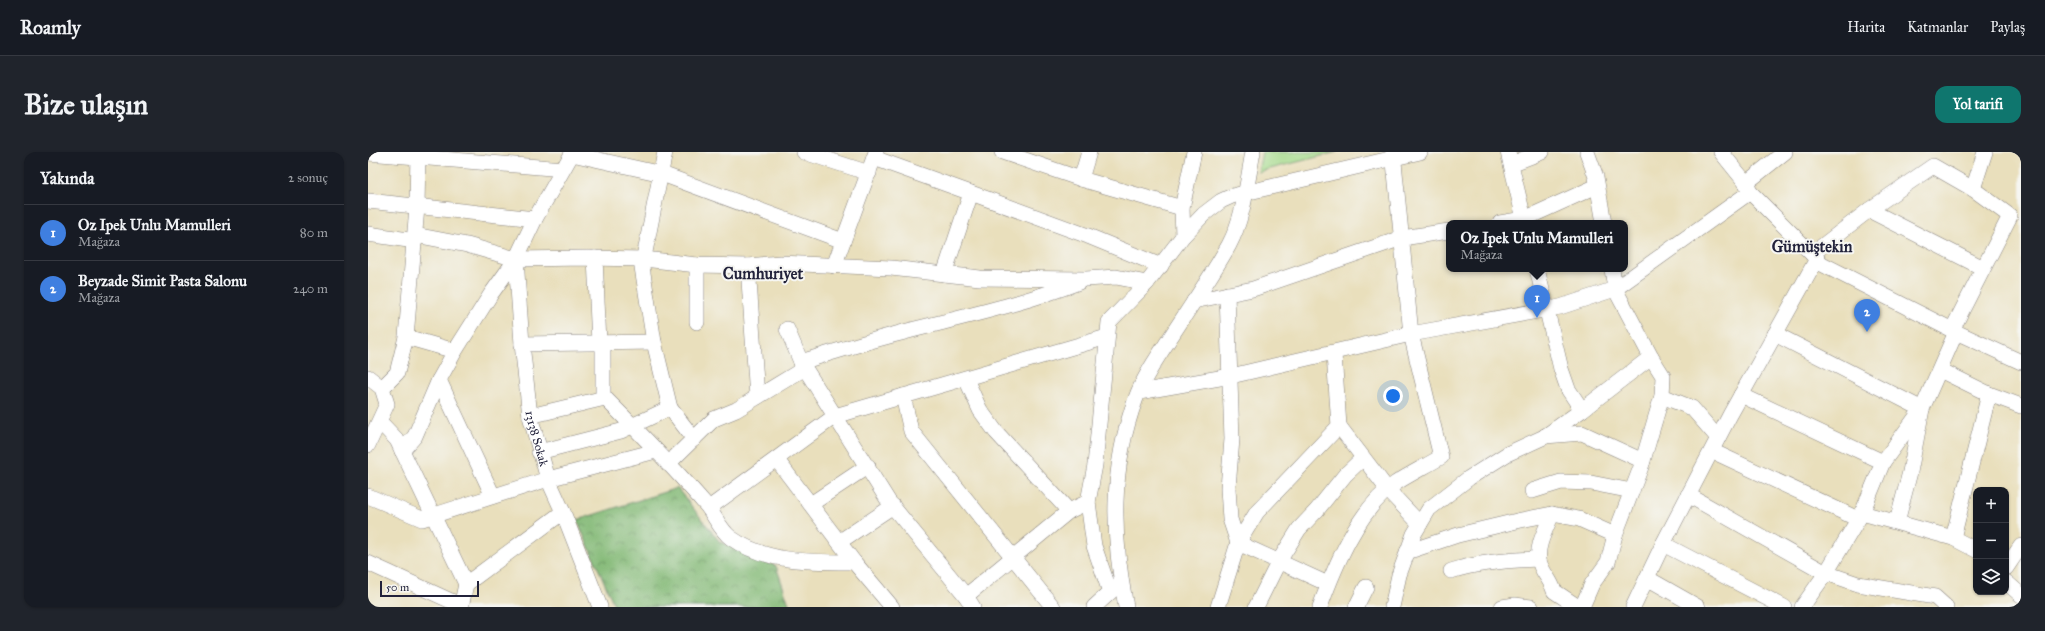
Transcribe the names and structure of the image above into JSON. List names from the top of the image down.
{
  "streets": {
    "street": ["13138 Sokak"]
  },
  "districts": ["Gümüştekin", "Cumhuriyet"],
  "scale_bar": "50 m",
  "page": {
    "header": "Roamly",
    "nav": ["Harita", "Katmanlar", "Paylaş"],
    "buttons": "Yol tarifi",
    "title": "Bize ulaşın",
    "heading": ["Yakında", "2 sonuç"],
    "list": [
      {
        "mark": "1",
        "name": "Oz Ipek Unlu Mamulleri",
        "note": "Mağaza",
        "value": "80 m"
      },
      {
        "mark": "2",
        "name": "Beyzade Simit Pasta Salonu",
        "note": "Mağaza",
        "value": "240 m"
      }
    ],
    "popup": ["Oz Ipek Unlu Mamulleri", "Mağaza"],
    "pins": ["1", "2"],
    "map_buttons": ["+", "−"],
    "scale": "50 m"
  }
}
